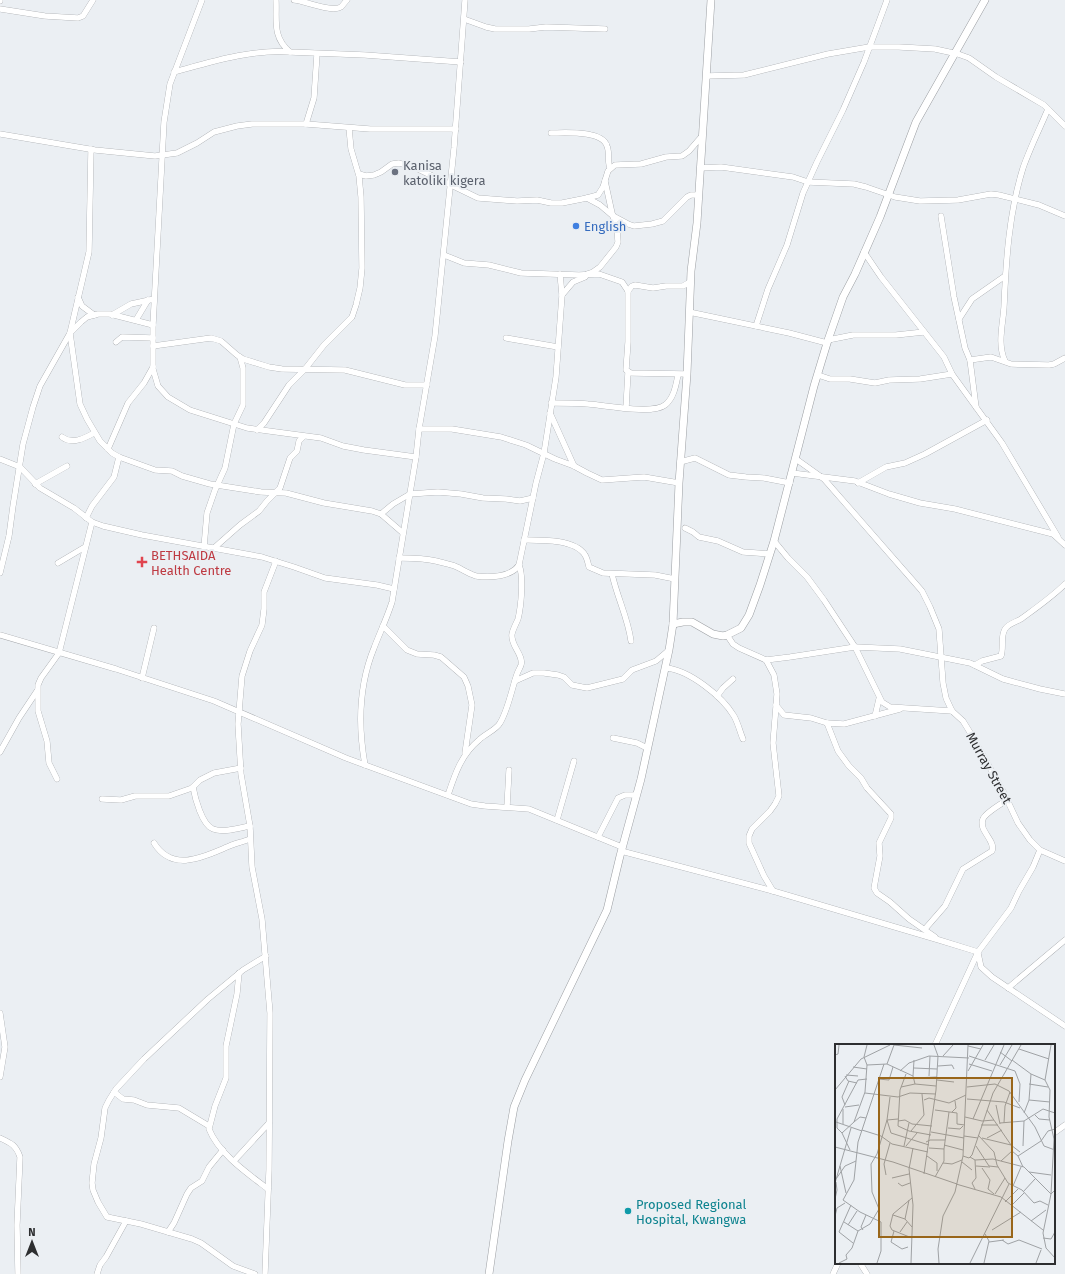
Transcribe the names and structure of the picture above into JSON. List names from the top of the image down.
{
  "streets": {
    "street": ["Murray Street"]
  },
  "places": {
    "other": ["Kanisa katoliki kigera", "English", "Proposed Regional Hospital, Kwangwa"],
    "health": ["BETHSAIDA Health Centre"]
  },
  "north": "top"
}
